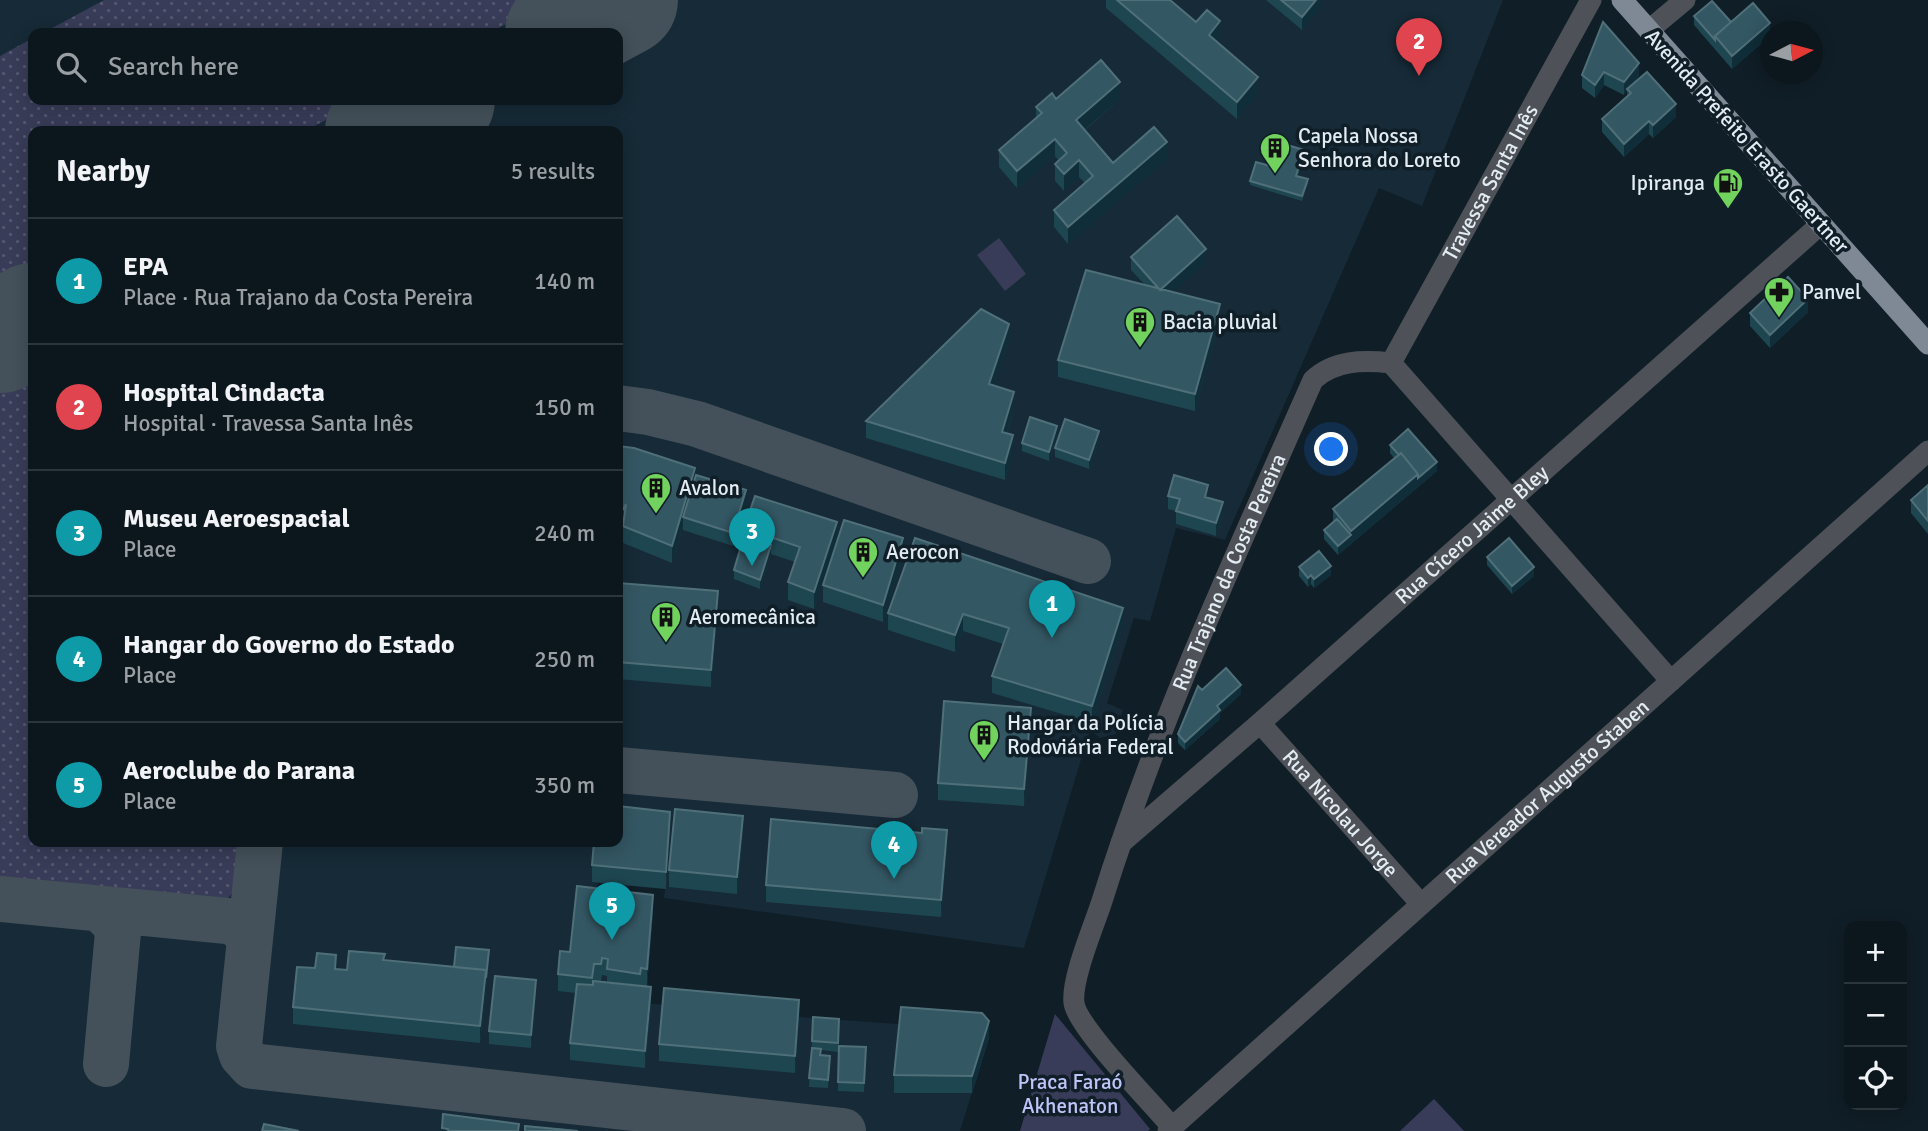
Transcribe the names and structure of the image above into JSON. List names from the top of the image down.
{
  "streets": {
    "main road": ["Avenida Prefeito Erasto Gaertner"],
    "street": [
      "Travessa Santa Inês",
      "Rua Cícero Jaime Bley",
      "Rua Trajano da Costa Pereira",
      "Rua Vereador Augusto Staben",
      "Rua Nicolau Jorge"
    ]
  },
  "crossings": [
    ["Avenida Prefeito Erasto Gaertner", "Rua Cícero Jaime Bley"],
    ["Travessa Santa Inês", "Rua Trajano da Costa Pereira"],
    ["Rua Cícero Jaime Bley", "Rua Trajano da Costa Pereira"],
    ["Rua Cícero Jaime Bley", "Rua Nicolau Jorge"],
    ["Rua Trajano da Costa Pereira", "Rua Vereador Augusto Staben"],
    ["Rua Vereador Augusto Staben", "Rua Nicolau Jorge"]
  ],
  "parks": ["Praca Faraó Akhenaton"],
  "places": {
    "building": [
      "Capela Nossa Senhora do Loreto",
      "Bacia pluvial",
      "Avalon",
      "Aerocon",
      "Aeromecânica",
      "Hangar da Polícia Rodoviária Federal"
    ],
    "fuel station": ["Ipiranga"],
    "pharmacy": ["Panvel"]
  },
  "north": "right",
  "page": {
    "pins": [
      "2",
      "3",
      "1",
      "4",
      "5"
    ],
    "search": "Search here",
    "heading": ["Nearby", "5 results"],
    "list": [
      {
        "mark": "1",
        "name": "EPA",
        "note": "Place · Rua Trajano da Costa Pereira",
        "value": "140 m"
      },
      {
        "mark": "2",
        "name": "Hospital Cindacta",
        "note": "Hospital · Travessa Santa Inês",
        "value": "150 m"
      },
      {
        "mark": "3",
        "name": "Museu Aeroespacial",
        "note": "Place",
        "value": "240 m"
      },
      {
        "mark": "4",
        "name": "Hangar do Governo do Estado",
        "note": "Place",
        "value": "250 m"
      },
      {
        "mark": "5",
        "name": "Aeroclube do Parana",
        "note": "Place",
        "value": "350 m"
      }
    ],
    "map_buttons": ["+", "−"]
  }
}
